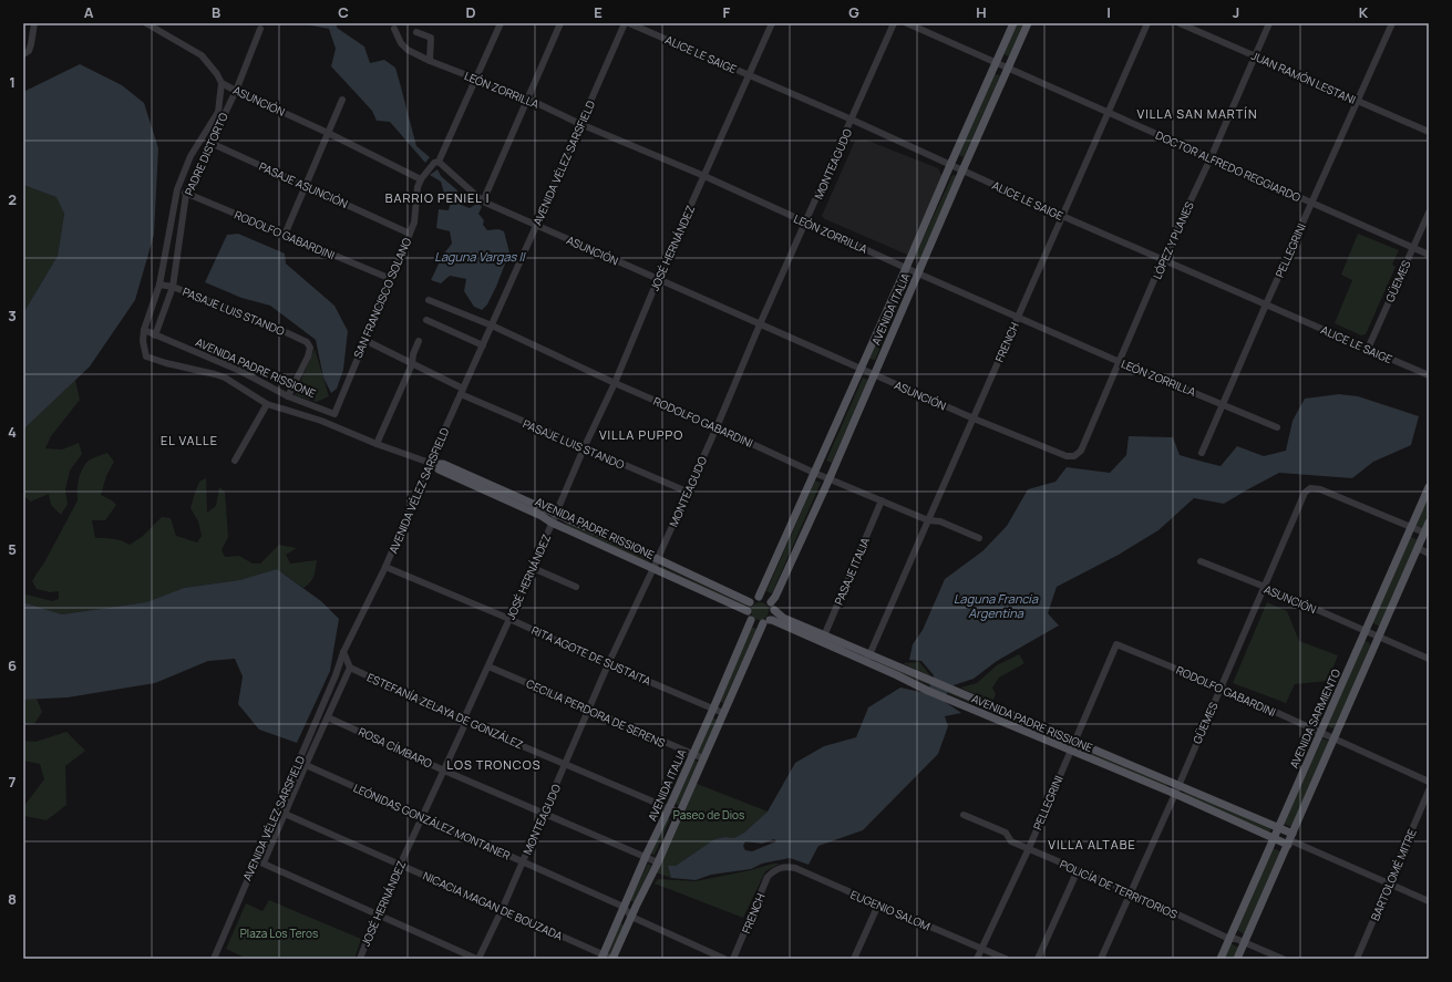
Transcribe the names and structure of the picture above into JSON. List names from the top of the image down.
{
  "streets": {
    "main road": ["AVENIDA ITALIA", "AVENIDA PADRE RISSIONE", "AVENIDA SARMIENTO"],
    "street": [
      "ALICE LE SAIGE",
      "JUAN RAMÓN LESTANI",
      "LEÓN ZORRILLA",
      "ASUNCIÓN",
      "PADRE DISTORTO",
      "AVENIDA VÉLEZ SARSFIELD",
      "MONTEAGUDO",
      "DOCTOR ALFREDO REGGIARDO",
      "PASAJE ASUNCIÓN",
      "RODOLFO GABARDINI",
      "LÓPEZ Y PLANES",
      "JOSÉ HERNÁNDEZ",
      "PELLEGRINI",
      "GÜEMES",
      "SAN FRANCISCO SOLANO",
      "PASAJE LUIS STANDO",
      "FRENCH",
      "PASAJE ITALIA",
      "RITA AGOTE DE SUSTAITA",
      "ESTEFANÍA ZELAYA DE GONZÁLEZ",
      "CECILIA PERDORA DE SERENS",
      "ROSA CÍMBARO",
      "LEÓNIDAS GONZÁLEZ MONTANER",
      "BARTOLOMÉ MITRE",
      "POLICÍA DE TERRITORIOS",
      "NICACIA MAGAN DE BOUZADA",
      "EUGENIO SALOM"
    ]
  },
  "crossings": [
    ["ALICE LE SAIGE", "MONTEAGUDO"],
    ["ALICE LE SAIGE", "LÓPEZ Y PLANES"],
    ["ALICE LE SAIGE", "JOSÉ HERNÁNDEZ"],
    ["ALICE LE SAIGE", "PELLEGRINI"],
    ["ALICE LE SAIGE", "GÜEMES"],
    ["ALICE LE SAIGE", "AVENIDA ITALIA"],
    ["ALICE LE SAIGE", "FRENCH"],
    ["JUAN RAMÓN LESTANI", "LÓPEZ Y PLANES"],
    ["JUAN RAMÓN LESTANI", "PELLEGRINI"],
    ["LEÓN ZORRILLA", "AVENIDA VÉLEZ SARSFIELD"],
    ["LEÓN ZORRILLA", "MONTEAGUDO"],
    ["LEÓN ZORRILLA", "LÓPEZ Y PLANES"],
    ["LEÓN ZORRILLA", "JOSÉ HERNÁNDEZ"],
    ["LEÓN ZORRILLA", "PELLEGRINI"],
    ["LEÓN ZORRILLA", "AVENIDA ITALIA"],
    ["LEÓN ZORRILLA", "FRENCH"],
    ["ASUNCIÓN", "PADRE DISTORTO"],
    ["ASUNCIÓN", "AVENIDA VÉLEZ SARSFIELD"],
    ["ASUNCIÓN", "MONTEAGUDO"],
    ["ASUNCIÓN", "LÓPEZ Y PLANES"],
    ["ASUNCIÓN", "JOSÉ HERNÁNDEZ"],
    ["ASUNCIÓN", "GÜEMES"],
    ["ASUNCIÓN", "SAN FRANCISCO SOLANO"],
    ["ASUNCIÓN", "AVENIDA ITALIA"],
    ["ASUNCIÓN", "FRENCH"],
    ["ASUNCIÓN", "AVENIDA SARMIENTO"],
    ["PADRE DISTORTO", "PASAJE ASUNCIÓN"],
    ["PADRE DISTORTO", "RODOLFO GABARDINI"],
    ["PADRE DISTORTO", "PASAJE LUIS STANDO"],
    ["PADRE DISTORTO", "AVENIDA PADRE RISSIONE"],
    ["AVENIDA VÉLEZ SARSFIELD", "RODOLFO GABARDINI"],
    ["AVENIDA VÉLEZ SARSFIELD", "PASAJE LUIS STANDO"],
    ["AVENIDA VÉLEZ SARSFIELD", "AVENIDA PADRE RISSIONE"],
    ["AVENIDA VÉLEZ SARSFIELD", "RITA AGOTE DE SUSTAITA"],
    ["AVENIDA VÉLEZ SARSFIELD", "ESTEFANÍA ZELAYA DE GONZÁLEZ"],
    ["AVENIDA VÉLEZ SARSFIELD", "ROSA CÍMBARO"],
    ["AVENIDA VÉLEZ SARSFIELD", "LEÓNIDAS GONZÁLEZ MONTANER"],
    ["AVENIDA VÉLEZ SARSFIELD", "NICACIA MAGAN DE BOUZADA"],
    ["MONTEAGUDO", "RODOLFO GABARDINI"],
    ["MONTEAGUDO", "PASAJE LUIS STANDO"],
    ["MONTEAGUDO", "AVENIDA PADRE RISSIONE"],
    ["MONTEAGUDO", "RITA AGOTE DE SUSTAITA"],
    ["MONTEAGUDO", "ESTEFANÍA ZELAYA DE GONZÁLEZ"],
    ["MONTEAGUDO", "CECILIA PERDORA DE SERENS"],
    ["MONTEAGUDO", "ROSA CÍMBARO"],
    ["MONTEAGUDO", "LEÓNIDAS GONZÁLEZ MONTANER"],
    ["MONTEAGUDO", "NICACIA MAGAN DE BOUZADA"],
    ["DOCTOR ALFREDO REGGIARDO", "LÓPEZ Y PLANES"],
    ["DOCTOR ALFREDO REGGIARDO", "PELLEGRINI"],
    ["DOCTOR ALFREDO REGGIARDO", "GÜEMES"],
    ["DOCTOR ALFREDO REGGIARDO", "AVENIDA ITALIA"],
    ["DOCTOR ALFREDO REGGIARDO", "FRENCH"],
    ["PASAJE ASUNCIÓN", "SAN FRANCISCO SOLANO"],
    ["RODOLFO GABARDINI", "JOSÉ HERNÁNDEZ"],
    ["RODOLFO GABARDINI", "PELLEGRINI"],
    ["RODOLFO GABARDINI", "GÜEMES"],
    ["RODOLFO GABARDINI", "SAN FRANCISCO SOLANO"],
    ["RODOLFO GABARDINI", "AVENIDA ITALIA"],
    ["RODOLFO GABARDINI", "FRENCH"],
    ["RODOLFO GABARDINI", "PASAJE ITALIA"],
    ["RODOLFO GABARDINI", "AVENIDA SARMIENTO"],
    ["JOSÉ HERNÁNDEZ", "PASAJE LUIS STANDO"],
    ["JOSÉ HERNÁNDEZ", "AVENIDA PADRE RISSIONE"],
    ["JOSÉ HERNÁNDEZ", "RITA AGOTE DE SUSTAITA"],
    ["JOSÉ HERNÁNDEZ", "ESTEFANÍA ZELAYA DE GONZÁLEZ"],
    ["JOSÉ HERNÁNDEZ", "CECILIA PERDORA DE SERENS"],
    ["JOSÉ HERNÁNDEZ", "ROSA CÍMBARO"],
    ["JOSÉ HERNÁNDEZ", "LEÓNIDAS GONZÁLEZ MONTANER"],
    ["JOSÉ HERNÁNDEZ", "NICACIA MAGAN DE BOUZADA"],
    ["PELLEGRINI", "AVENIDA PADRE RISSIONE"],
    ["PELLEGRINI", "POLICÍA DE TERRITORIOS"],
    ["PELLEGRINI", "EUGENIO SALOM"],
    ["GÜEMES", "AVENIDA PADRE RISSIONE"],
    ["GÜEMES", "AVENIDA SARMIENTO"],
    ["GÜEMES", "POLICÍA DE TERRITORIOS"],
    ["SAN FRANCISCO SOLANO", "PASAJE LUIS STANDO"],
    ["SAN FRANCISCO SOLANO", "AVENIDA PADRE RISSIONE"],
    ["AVENIDA ITALIA", "AVENIDA PADRE RISSIONE"],
    ["AVENIDA ITALIA", "RITA AGOTE DE SUSTAITA"],
    ["AVENIDA ITALIA", "ESTEFANÍA ZELAYA DE GONZÁLEZ"],
    ["AVENIDA ITALIA", "CECILIA PERDORA DE SERENS"],
    ["AVENIDA ITALIA", "ROSA CÍMBARO"],
    ["AVENIDA ITALIA", "LEÓNIDAS GONZÁLEZ MONTANER"],
    ["AVENIDA ITALIA", "NICACIA MAGAN DE BOUZADA"],
    ["PASAJE LUIS STANDO", "AVENIDA PADRE RISSIONE"],
    ["FRENCH", "AVENIDA PADRE RISSIONE"],
    ["FRENCH", "EUGENIO SALOM"],
    ["AVENIDA PADRE RISSIONE", "PASAJE ITALIA"],
    ["AVENIDA PADRE RISSIONE", "AVENIDA SARMIENTO"],
    ["AVENIDA SARMIENTO", "POLICÍA DE TERRITORIOS"]
  ],
  "districts": [
    "VILLA SAN MARTÍN",
    "BARRIO PENIEL I",
    "VILLA PUPPO",
    "EL VALLE",
    "LOS TRONCOS",
    "VILLA ALTABE"
  ],
  "water": ["Laguna Vargas II", "Laguna Francia Argentina"],
  "parks": ["Paseo de Dios", "Plaza Los Teros"],
  "grid": {
    "columns": [
      "A",
      "B",
      "C",
      "D",
      "E",
      "F",
      "G",
      "H",
      "I",
      "J",
      "K"
    ],
    "rows": [
      "1",
      "2",
      "3",
      "4",
      "5",
      "6",
      "7",
      "8"
    ]
  }
}
